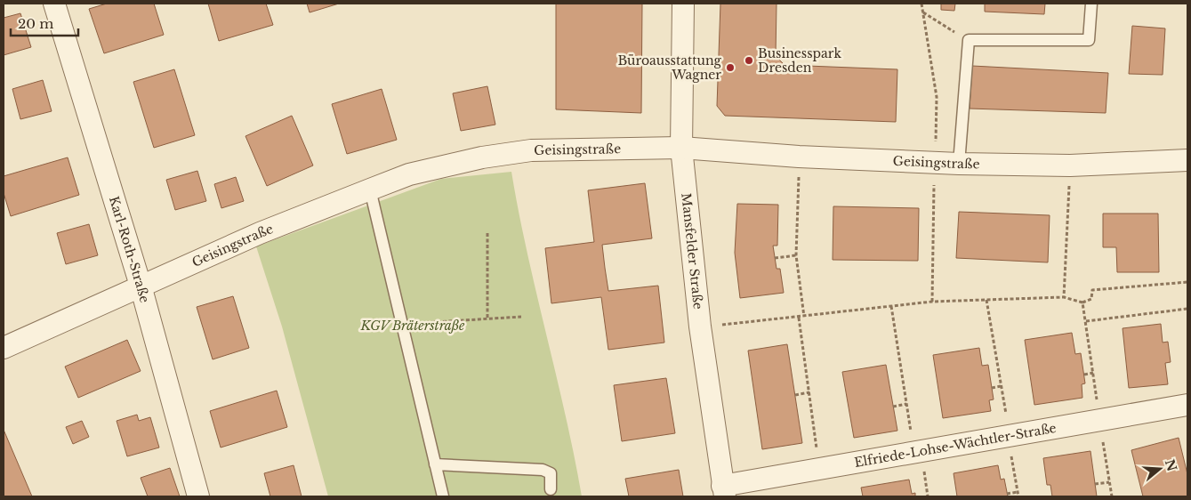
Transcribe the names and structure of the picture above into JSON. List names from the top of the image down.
{
  "streets": {
    "street": [
      "Geisingstraße",
      "Karl-Roth-Straße",
      "Mansfelder Straße",
      "Elfriede-Lohse-Wächtler-Straße"
    ]
  },
  "crossings": [
    ["Geisingstraße", "Karl-Roth-Straße"],
    ["Geisingstraße", "Mansfelder Straße"],
    ["Mansfelder Straße", "Elfriede-Lohse-Wächtler-Straße"]
  ],
  "parks": ["KGV Bräterstraße"],
  "places": ["Businesspark Dresden", "Büroausstattung Wagner"],
  "scale_bar": "20 m",
  "north": "right"
}
